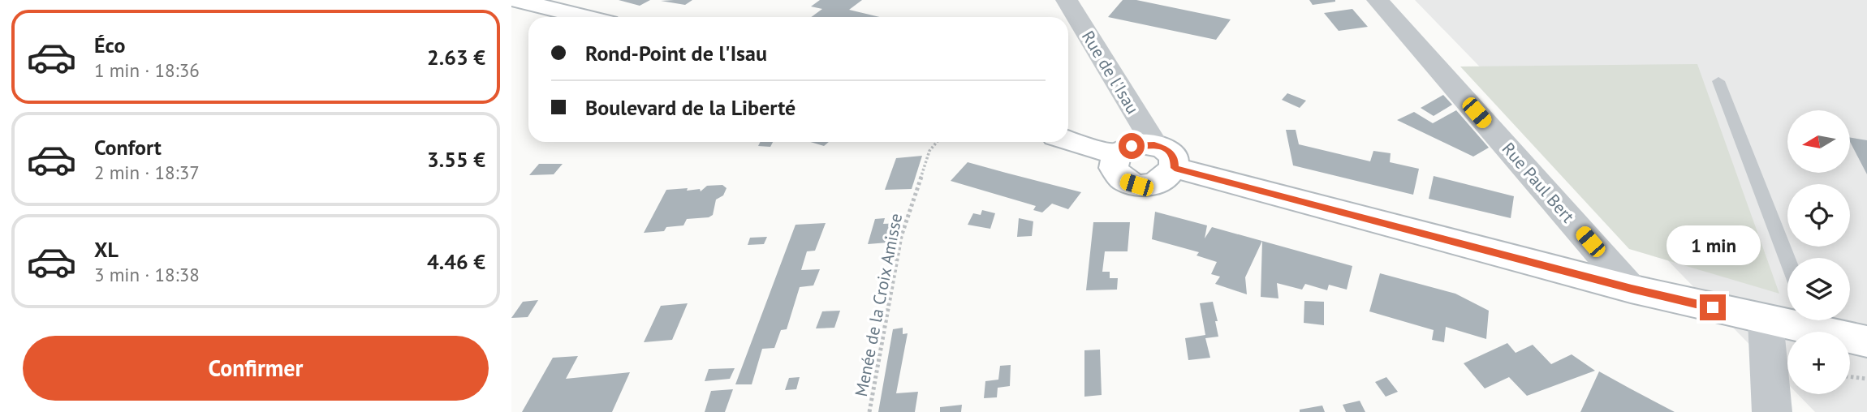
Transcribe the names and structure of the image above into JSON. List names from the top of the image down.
{
  "streets": {
    "street": ["Rue de l'Isau", "Rue Paul Bert"],
    "path": ["Menée de la Croix Amisse"]
  },
  "north": "left",
  "page": {
    "list": [
      {
        "name": "Éco",
        "note": "1 min · 18:36",
        "value": "2.63 €"
      },
      {
        "name": "Confort",
        "note": "2 min · 18:37",
        "value": "3.55 €"
      },
      {
        "name": "XL",
        "note": "3 min · 18:38",
        "value": "4.46 €"
      }
    ],
    "banner": ["Rond-Point de l'Isau", "Boulevard de la Liberté"],
    "map_buttons": "+",
    "bubble": "1 min",
    "buttons": "Confirmer"
  }
}
